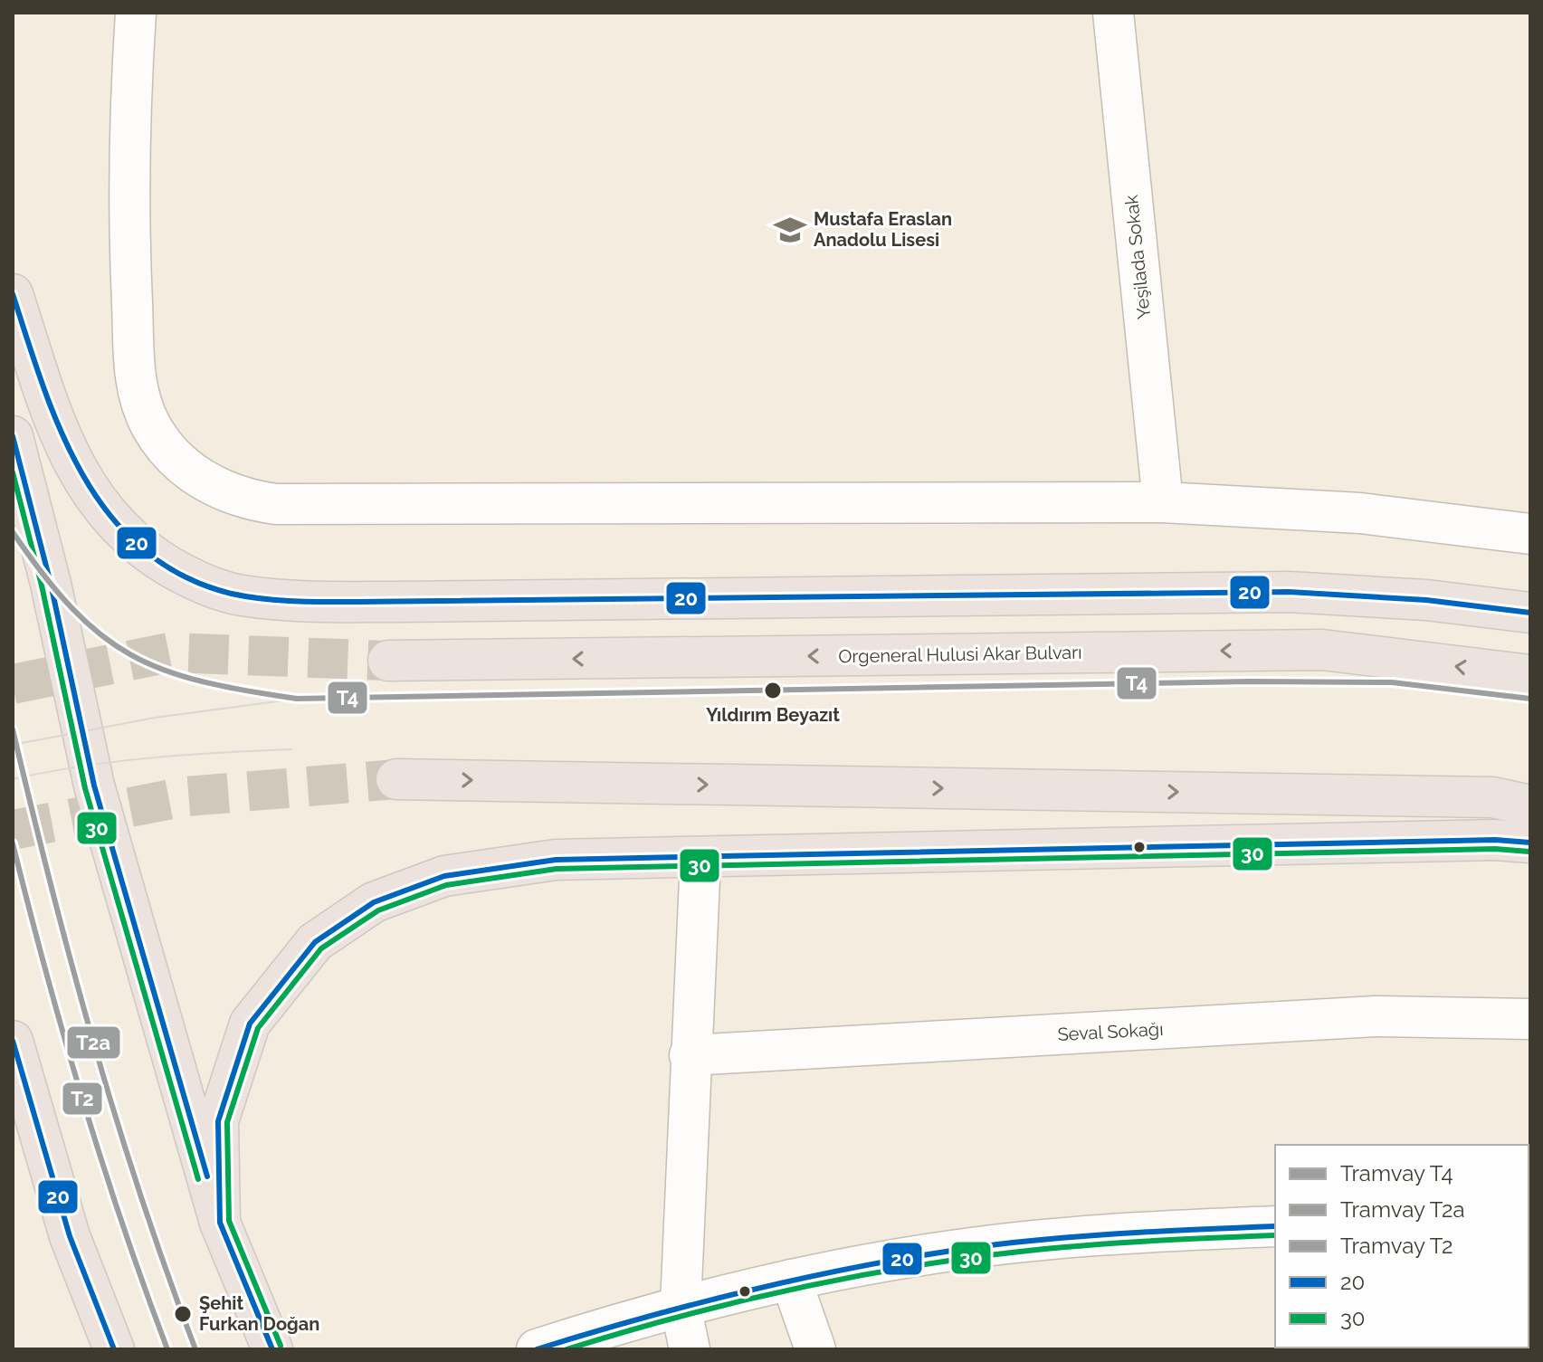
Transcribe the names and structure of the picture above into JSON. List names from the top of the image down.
{
  "streets": {
    "main road": ["Orgeneral Hulusi Akar Bulvarı"],
    "street": ["Yeşilada Sokak", "Seval Sokağı"]
  },
  "places": {
    "school or university": ["Mustafa Eraslan Anadolu Lisesi"],
    "other": ["Yıldırım Beyazıt", "Şehit Furkan Doğan"]
  },
  "lines": [
    "transit line 20",
    "transit line 30",
    "tram line T4",
    "tram line T2a",
    "tram line T2"
  ],
  "legend": [
    "Tramvay T4",
    "Tramvay T2a",
    "Tramvay T2",
    "20",
    "30"
  ]
}
